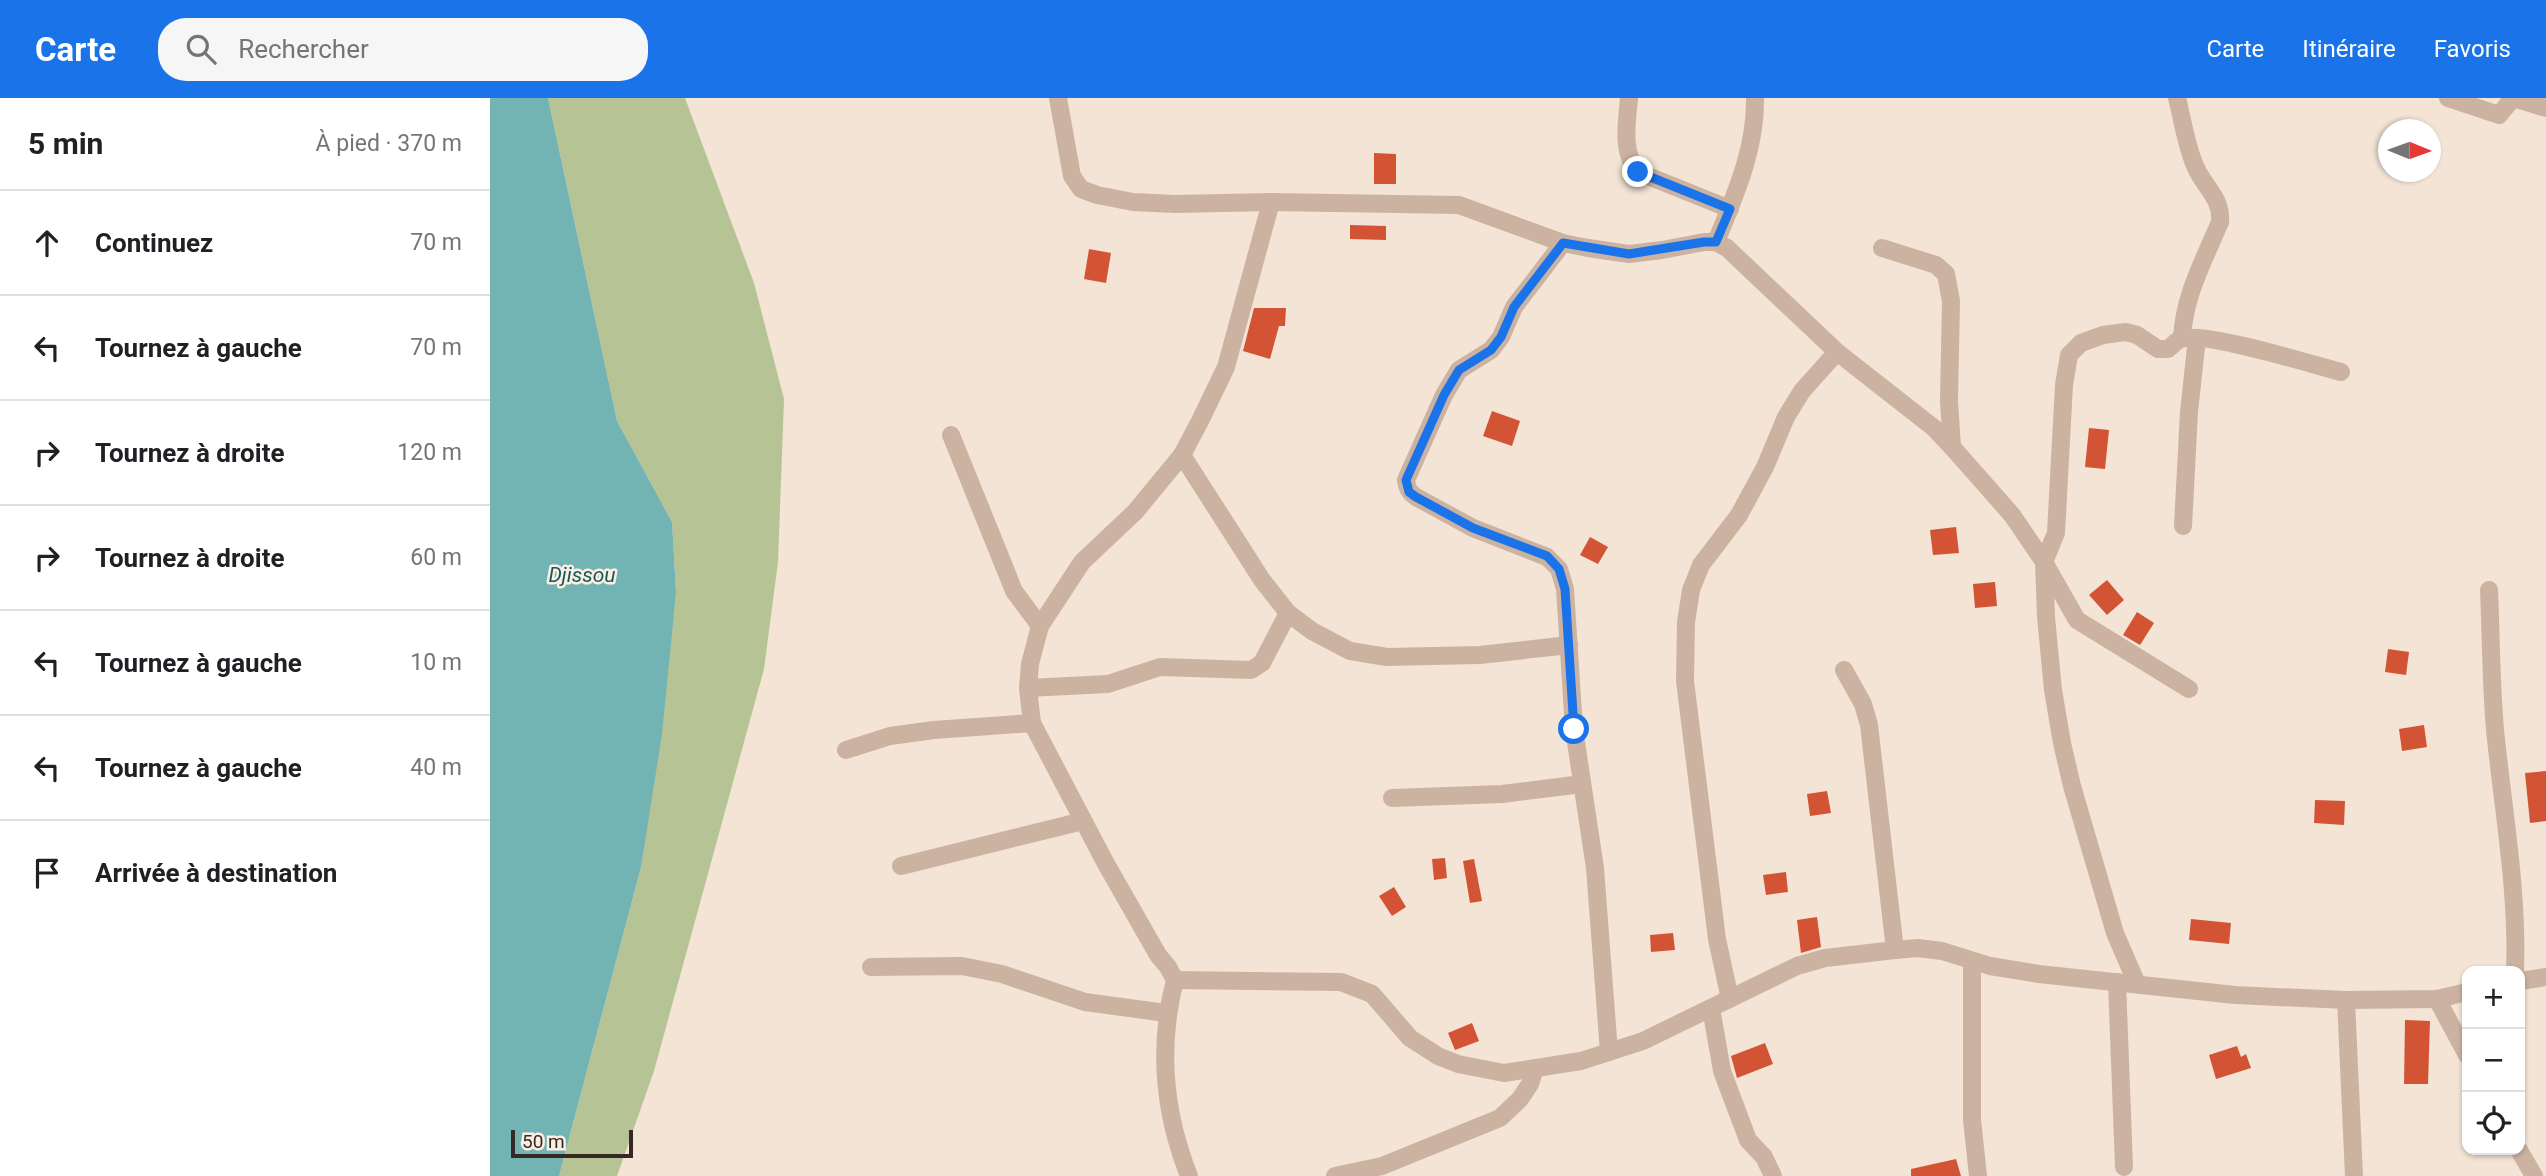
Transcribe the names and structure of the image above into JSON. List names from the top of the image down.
{
  "water": ["Djissou"],
  "scale_bar": "50 m",
  "north": "right",
  "page": {
    "header": "Carte",
    "search": "Rechercher",
    "nav": ["Carte", "Itinéraire", "Favoris"],
    "heading": ["5 min", "À pied · 370 m"],
    "list": [
      ["Continuez", "70 m"],
      ["Tournez à gauche", "70 m"],
      ["Tournez à droite", "120 m"],
      ["Tournez à droite", "60 m"],
      ["Tournez à gauche", "10 m"],
      ["Tournez à gauche", "40 m"],
      "Arrivée à destination"
    ],
    "map_buttons": ["+", "−"],
    "scale": "50 m"
  }
}
